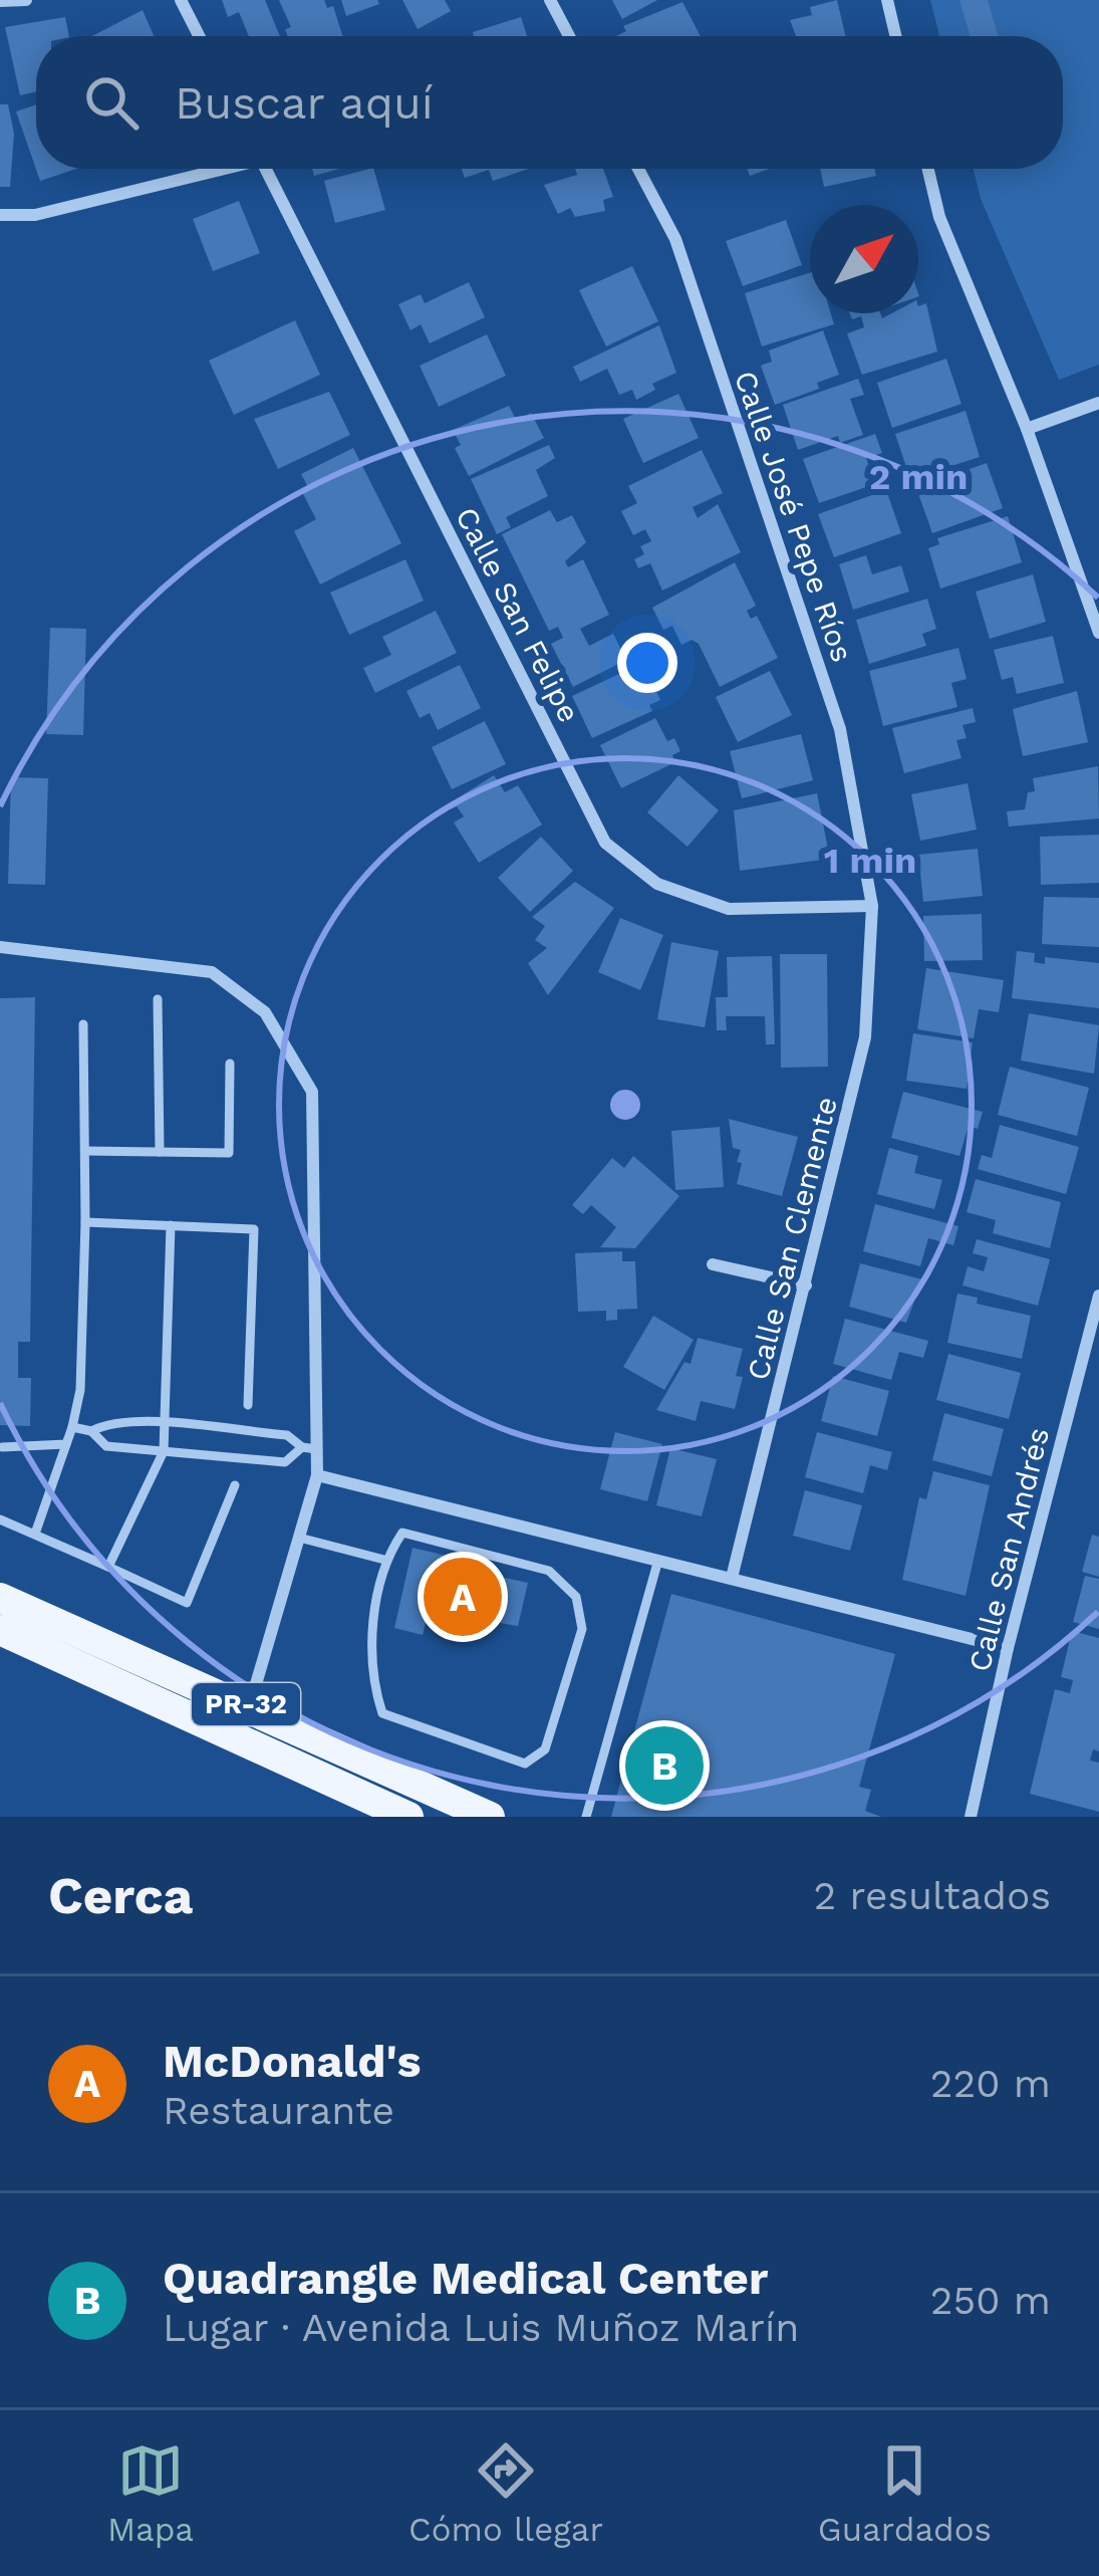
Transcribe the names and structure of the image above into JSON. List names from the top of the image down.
{
  "streets": {
    "main road": ["PR-32"],
    "street": [
      "Calle José Pepe Ríos",
      "Calle San Felipe",
      "Calle San Clemente",
      "Calle San Andrés"
    ]
  },
  "crossings": [
    ["Calle José Pepe Ríos", "Calle San Felipe"],
    ["Calle José Pepe Ríos", "Calle San Clemente"],
    ["Calle San Felipe", "Calle San Clemente"]
  ],
  "north": "top right",
  "page": {
    "search": "Buscar aquí",
    "pins": ["A", "B"],
    "heading": ["Cerca", "2 resultados"],
    "list": [
      {
        "mark": "A",
        "name": "McDonald's",
        "note": "Restaurante",
        "value": "220 m"
      },
      {
        "mark": "B",
        "name": "Quadrangle Medical Center",
        "note": "Lugar · Avenida Luis Muñoz Marín",
        "value": "250 m"
      }
    ],
    "nav": ["Mapa", "Cómo llegar", "Guardados"]
  },
  "rings": ["2 min", "1 min"]
}
